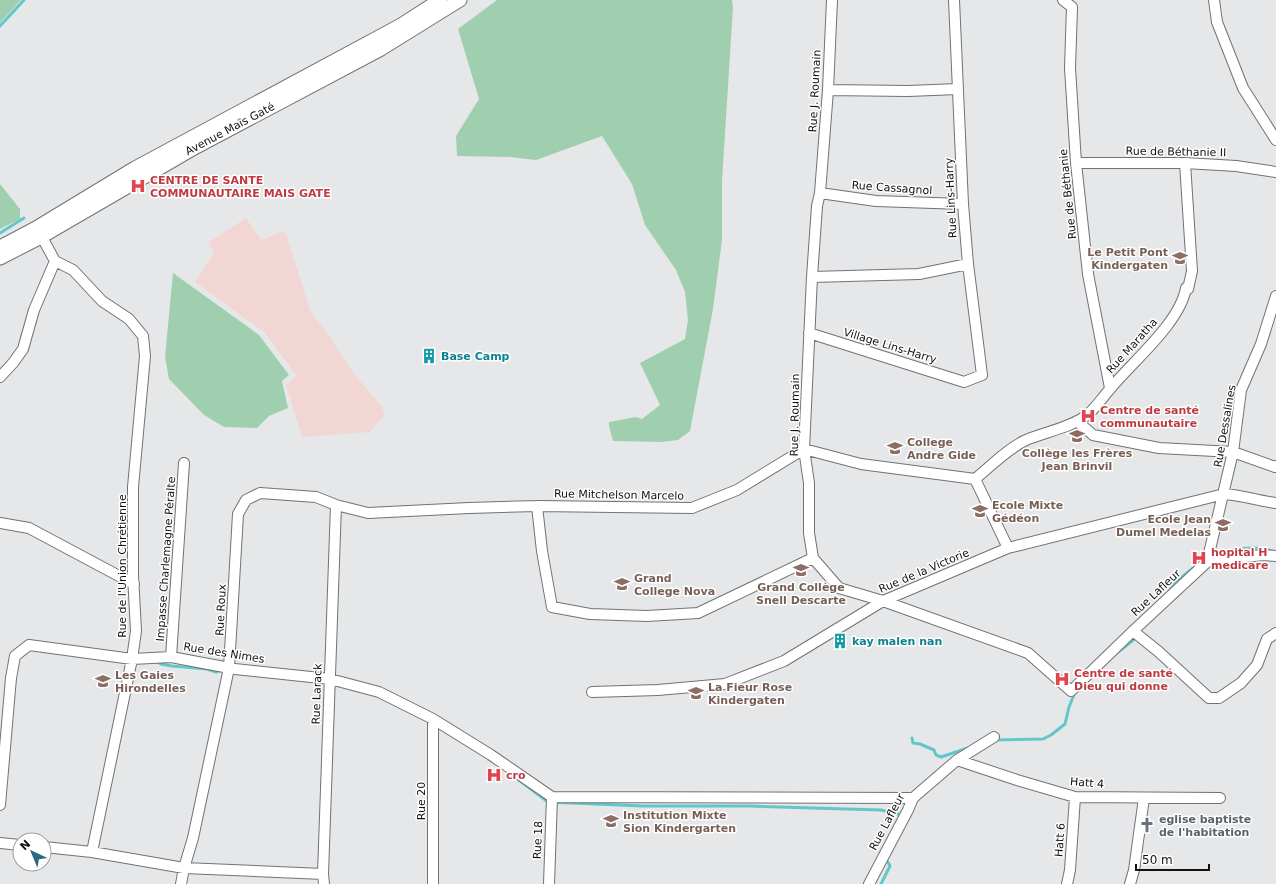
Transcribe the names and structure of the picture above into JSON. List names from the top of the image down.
{
  "streets": {
    "main road": ["Avenue Maïs Gaté"],
    "street": [
      "Rue J. Roumain",
      "Rue de Béthanie II",
      "Rue Cassagnol",
      "Rue de Béthanie",
      "Rue Lins-Harry",
      "Village Lins-Harry",
      "Rue Maratha",
      "Rue Dessalines",
      "Rue Mitchelson Marcelo",
      "Impasse Charlemagne Péralte",
      "Rue de l'Union Chrétienne",
      "Rue de la Victorie",
      "Rue Lafleur",
      "Rue Roux",
      "Rue des Nimes",
      "Rue Larack",
      "Hatt 4",
      "Rue 20",
      "Rue 18",
      "Hatt 6"
    ]
  },
  "crossings": [
    ["Rue J. Roumain", "Rue Cassagnol"],
    ["Rue J. Roumain", "Village Lins-Harry"],
    ["Rue J. Roumain", "Rue Mitchelson Marcelo"],
    ["Rue de Béthanie II", "Rue de Béthanie"],
    ["Rue de Béthanie II", "Rue Maratha"],
    ["Rue Cassagnol", "Rue Lins-Harry"],
    ["Rue de Béthanie", "Rue Maratha"],
    ["Rue Lins-Harry", "Village Lins-Harry"],
    ["Rue Dessalines", "Rue de la Victorie"],
    ["Rue Mitchelson Marcelo", "Rue Roux"],
    ["Rue Mitchelson Marcelo", "Rue Larack"],
    ["Impasse Charlemagne Péralte", "Rue des Nimes"],
    ["Rue de l'Union Chrétienne", "Rue des Nimes"],
    ["Rue de la Victorie", "Rue Lafleur"],
    ["Rue Lafleur", "Hatt 4"],
    ["Rue Roux", "Rue des Nimes"],
    ["Rue Roux", "Rue Larack"],
    ["Rue des Nimes", "Rue Larack"],
    ["Rue des Nimes", "Rue 20"],
    ["Rue des Nimes", "Rue 18"],
    ["Hatt 4", "Hatt 6"]
  ],
  "places": {
    "hospital": [
      "CENTRE DE SANTE COMMUNAUTAIRE MAIS GATE",
      "Centre de santé communautaire",
      "hopital H medicare",
      "Centre de santé Dieu qui donne",
      "cro"
    ],
    "school or university": [
      "Le Petit Pont Kindergaten",
      "Collège les Frères Jean Brinvil",
      "College Andre Gide",
      "Ecole Mixte Gédéon",
      "Ecole Jean Dumel Medelas",
      "Grand Collège Snell Descarte",
      "Grand College Nova",
      "Les Gaies Hirondelles",
      "La Fieur Rose Kindergaten",
      "Institution Mixte Sion Kindergarten"
    ],
    "building": ["Base Camp", "kay malen nan"],
    "church": ["eglise baptiste de l'habitation"]
  },
  "scale_bar": "50 m",
  "north": "top left"
}
